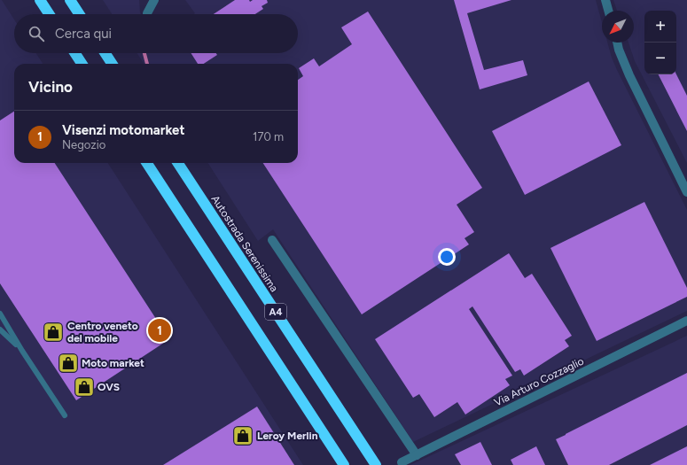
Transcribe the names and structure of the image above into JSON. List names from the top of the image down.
{
  "streets": {
    "highway": ["Autostrada Serenissima", "A4"],
    "street": ["Via Arturo Cozzaglio"]
  },
  "places": {
    "shop": [
      "Centro veneto del mobile",
      "Moto market",
      "OVS",
      "Leroy Merlin"
    ]
  },
  "north": "bottom left",
  "page": {
    "map_buttons": ["+", "−"],
    "search": "Cerca qui",
    "heading": "Vicino",
    "list": [
      {
        "mark": "1",
        "name": "Visenzi motomarket",
        "note": "Negozio",
        "value": "170 m"
      }
    ],
    "pins": "1"
  }
}
